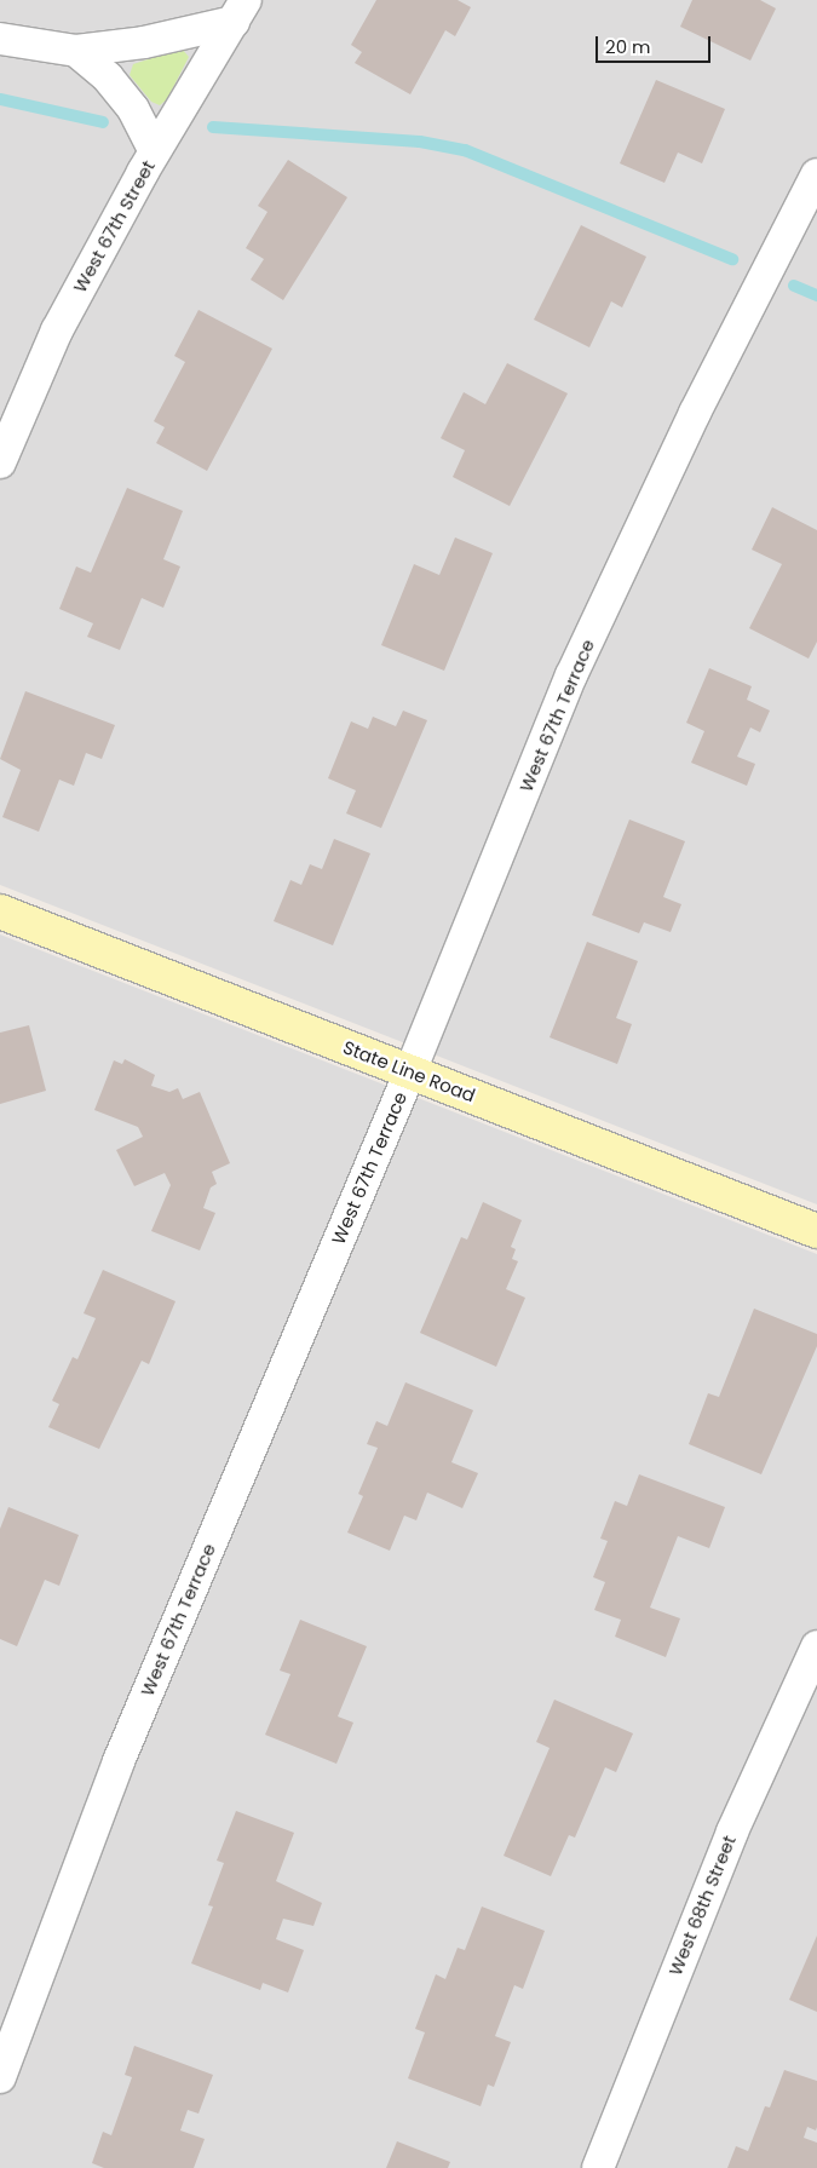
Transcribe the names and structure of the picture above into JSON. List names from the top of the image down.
{
  "streets": {
    "main road": ["State Line Road"],
    "street": ["West 67th Street", "West 67th Terrace", "West 68th Street"]
  },
  "crossings": [
    ["West 67th Terrace", "State Line Road"]
  ],
  "scale_bar": "20 m"
}
